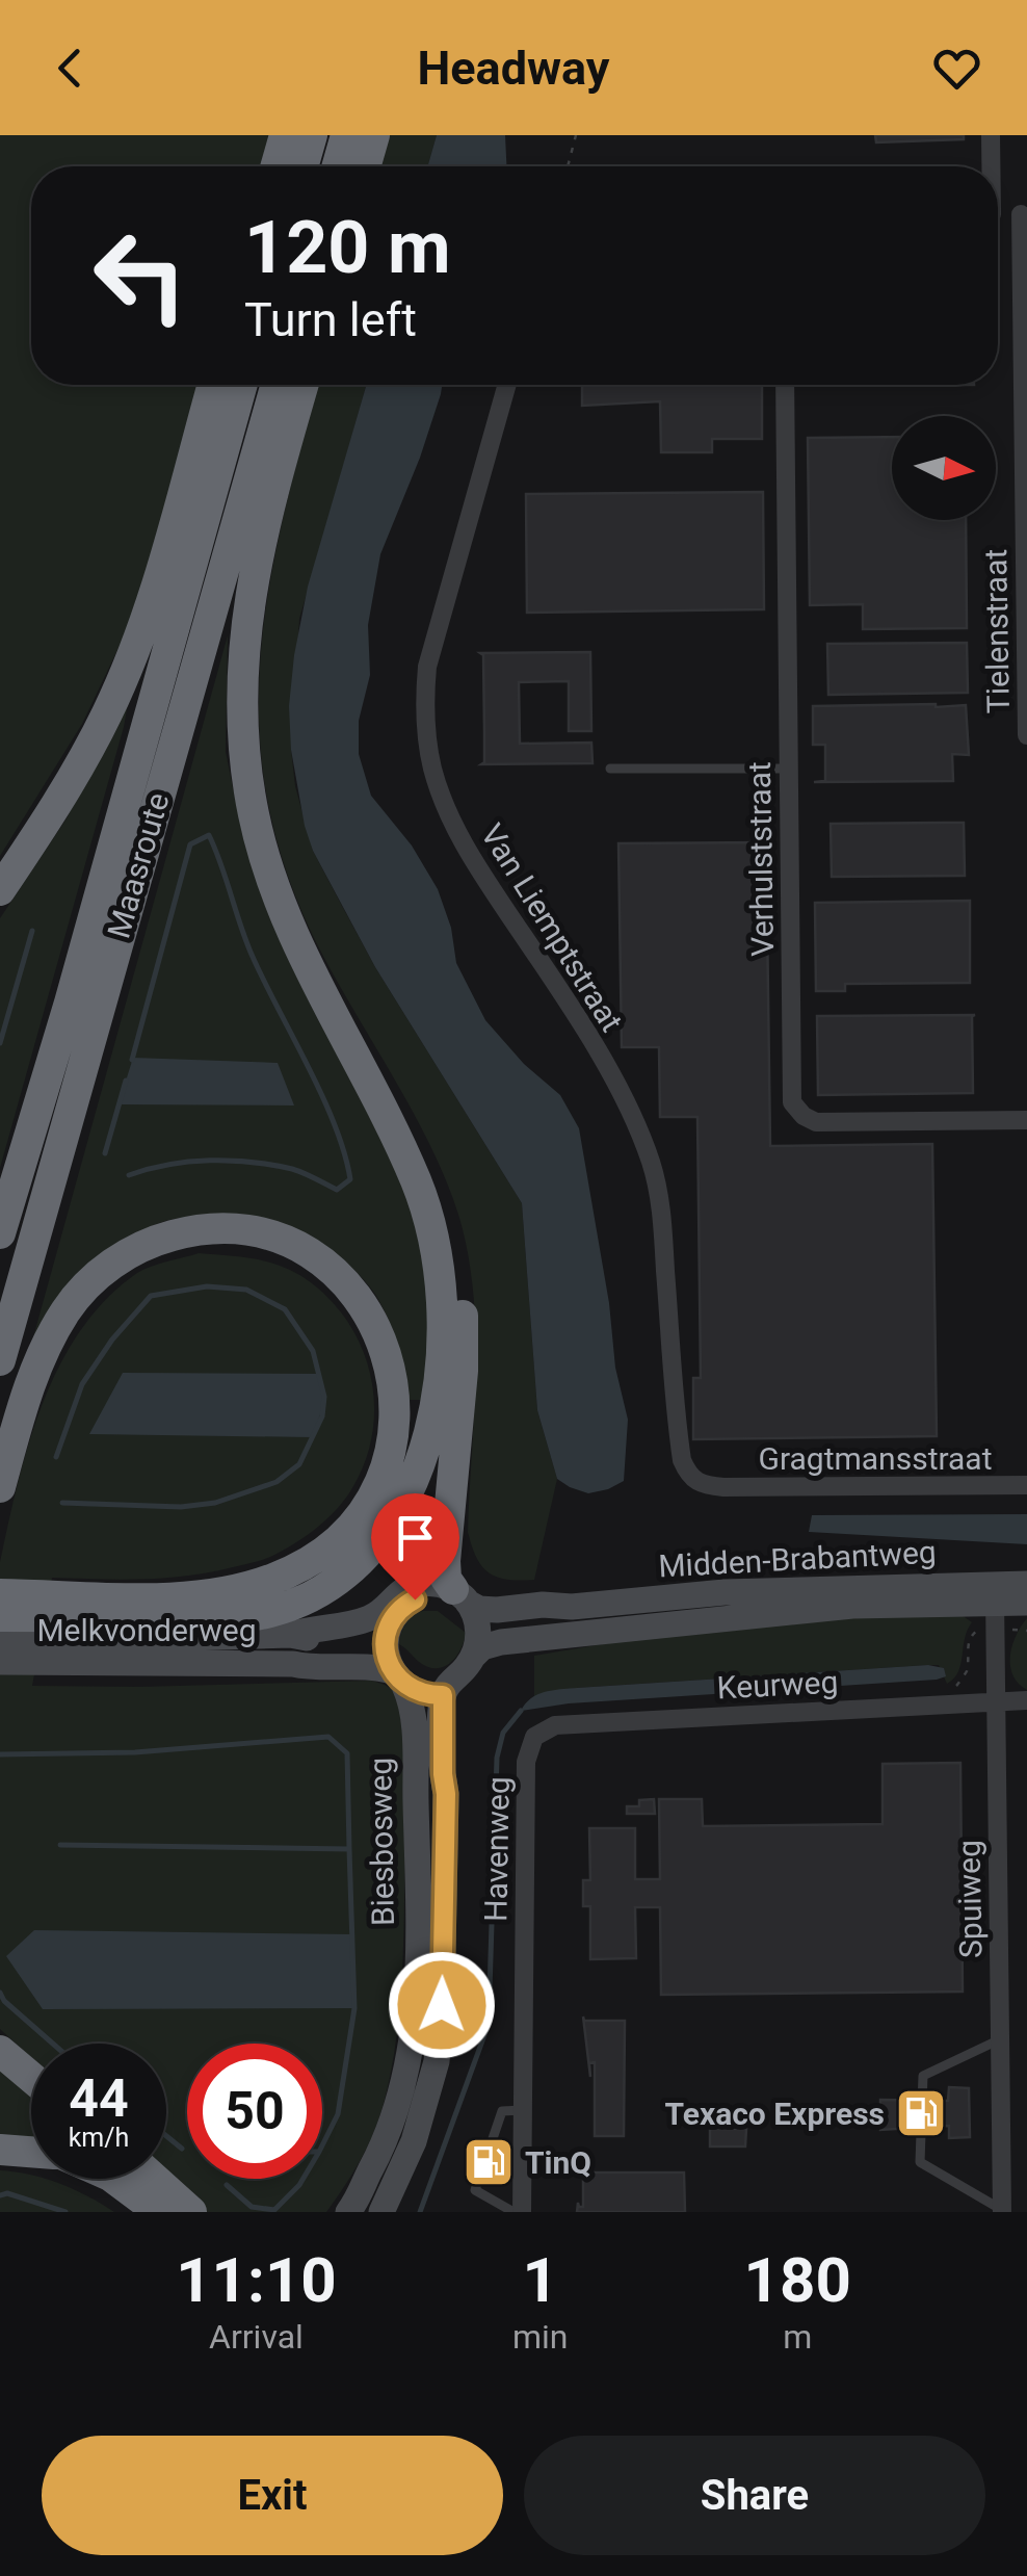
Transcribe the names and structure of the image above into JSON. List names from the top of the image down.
{
  "streets": {
    "highway": ["Maasroute"],
    "main road": ["Midden-Brabantweg", "Melkvonderweg", "Biesbosweg"],
    "street": [
      "Tielenstraat",
      "Verhulststraat",
      "Van Liemptstraat",
      "Gragtmansstraat",
      "Keurweg",
      "Havenweg",
      "Spuiweg"
    ]
  },
  "crossings": [
    ["Van Liemptstraat", "Gragtmansstraat"],
    ["Midden-Brabantweg", "Melkvonderweg"],
    ["Midden-Brabantweg", "Biesbosweg"],
    ["Midden-Brabantweg", "Spuiweg"],
    ["Melkvonderweg", "Biesbosweg"],
    ["Keurweg", "Havenweg"],
    ["Keurweg", "Spuiweg"]
  ],
  "places": {
    "fuel station": ["Texaco Express", "TinQ"]
  },
  "north": "right",
  "page": {
    "header": "Headway",
    "turn": ["120 m", "Turn left"],
    "speed": "44 km/h",
    "limit": "50",
    "eta": [
      "11:10",
      "Arrival",
      "1",
      "min",
      "180",
      "m"
    ],
    "buttons": ["Exit", "Share"]
  }
}
